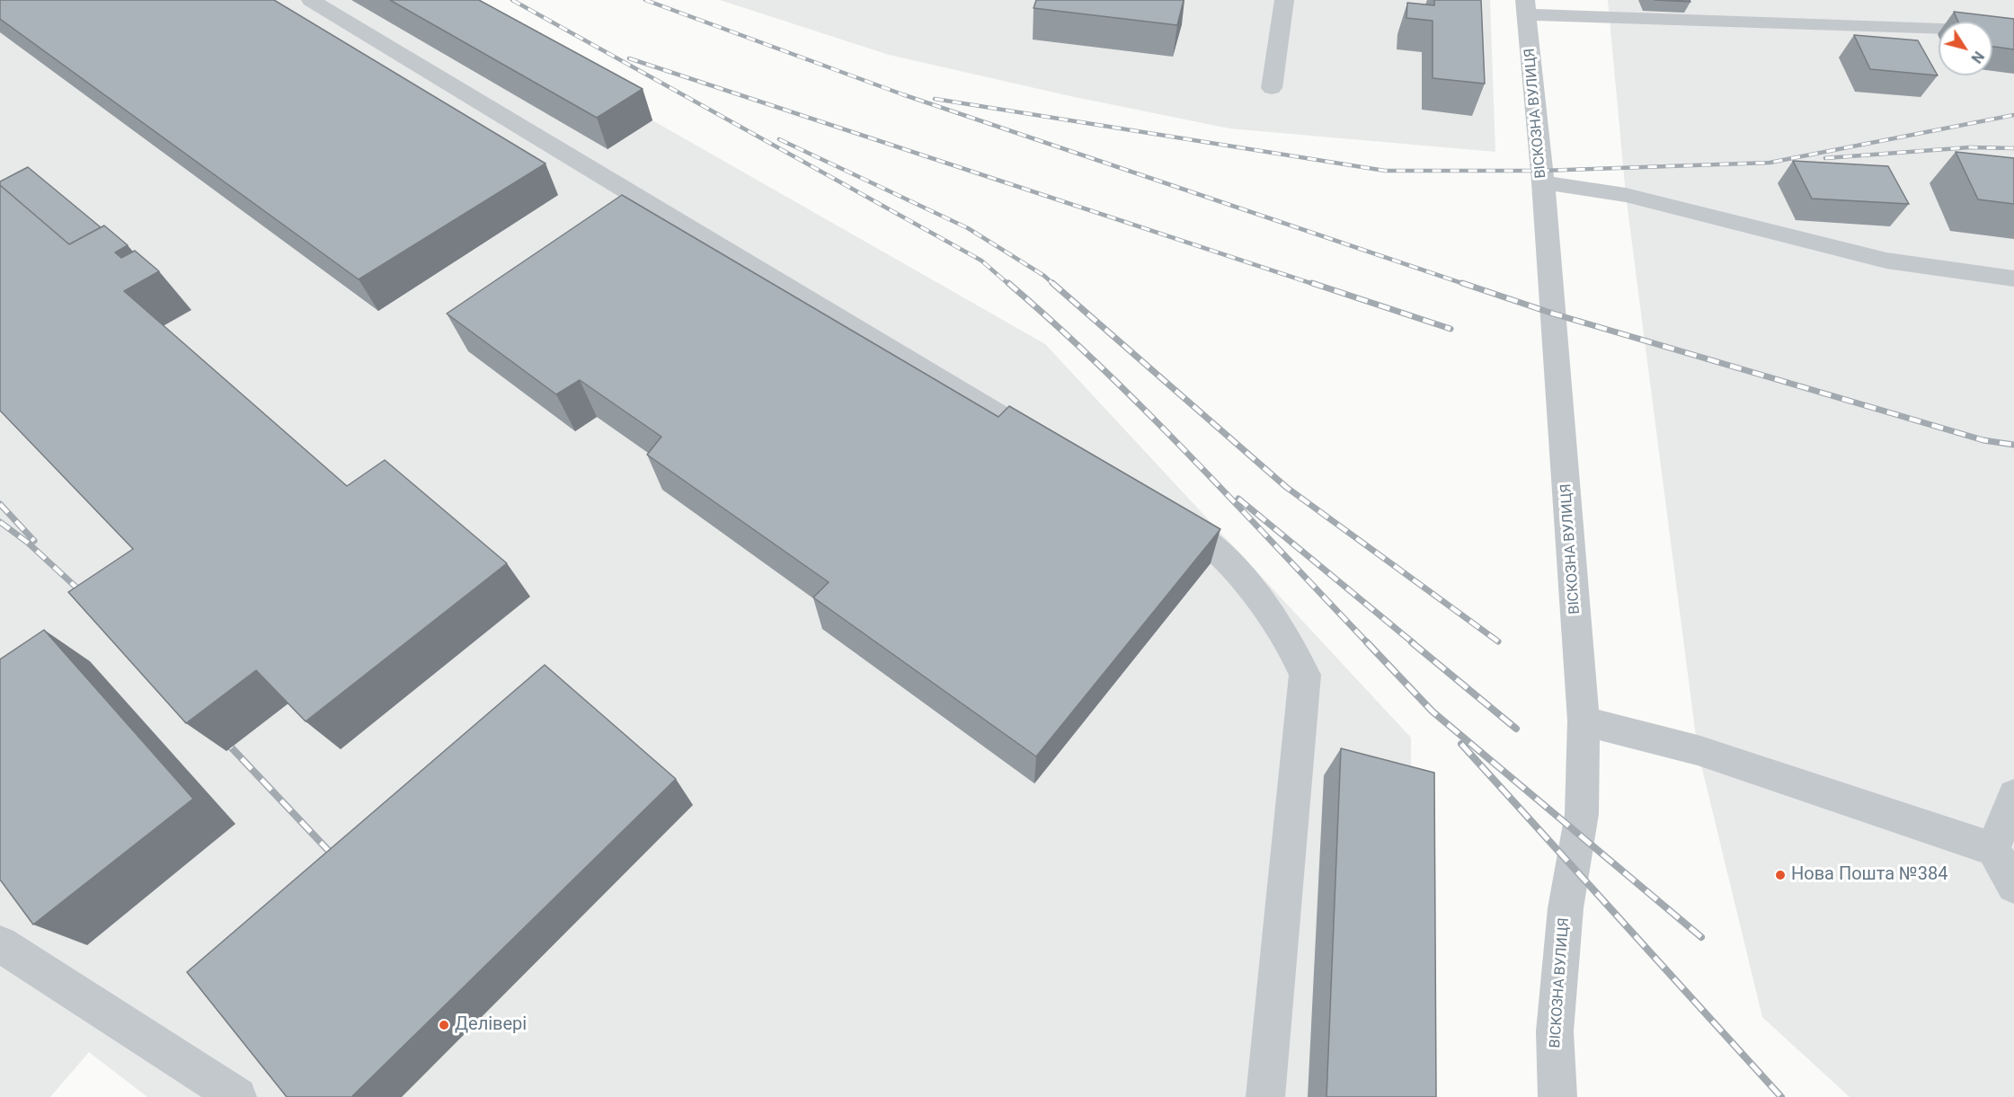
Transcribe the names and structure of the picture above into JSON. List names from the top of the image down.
{
  "streets": {
    "street": ["ВІСКОЗНА ВУЛИЦЯ"]
  },
  "places": ["Нова Пошта №384", "Делівері"],
  "north": "bottom right"
}
